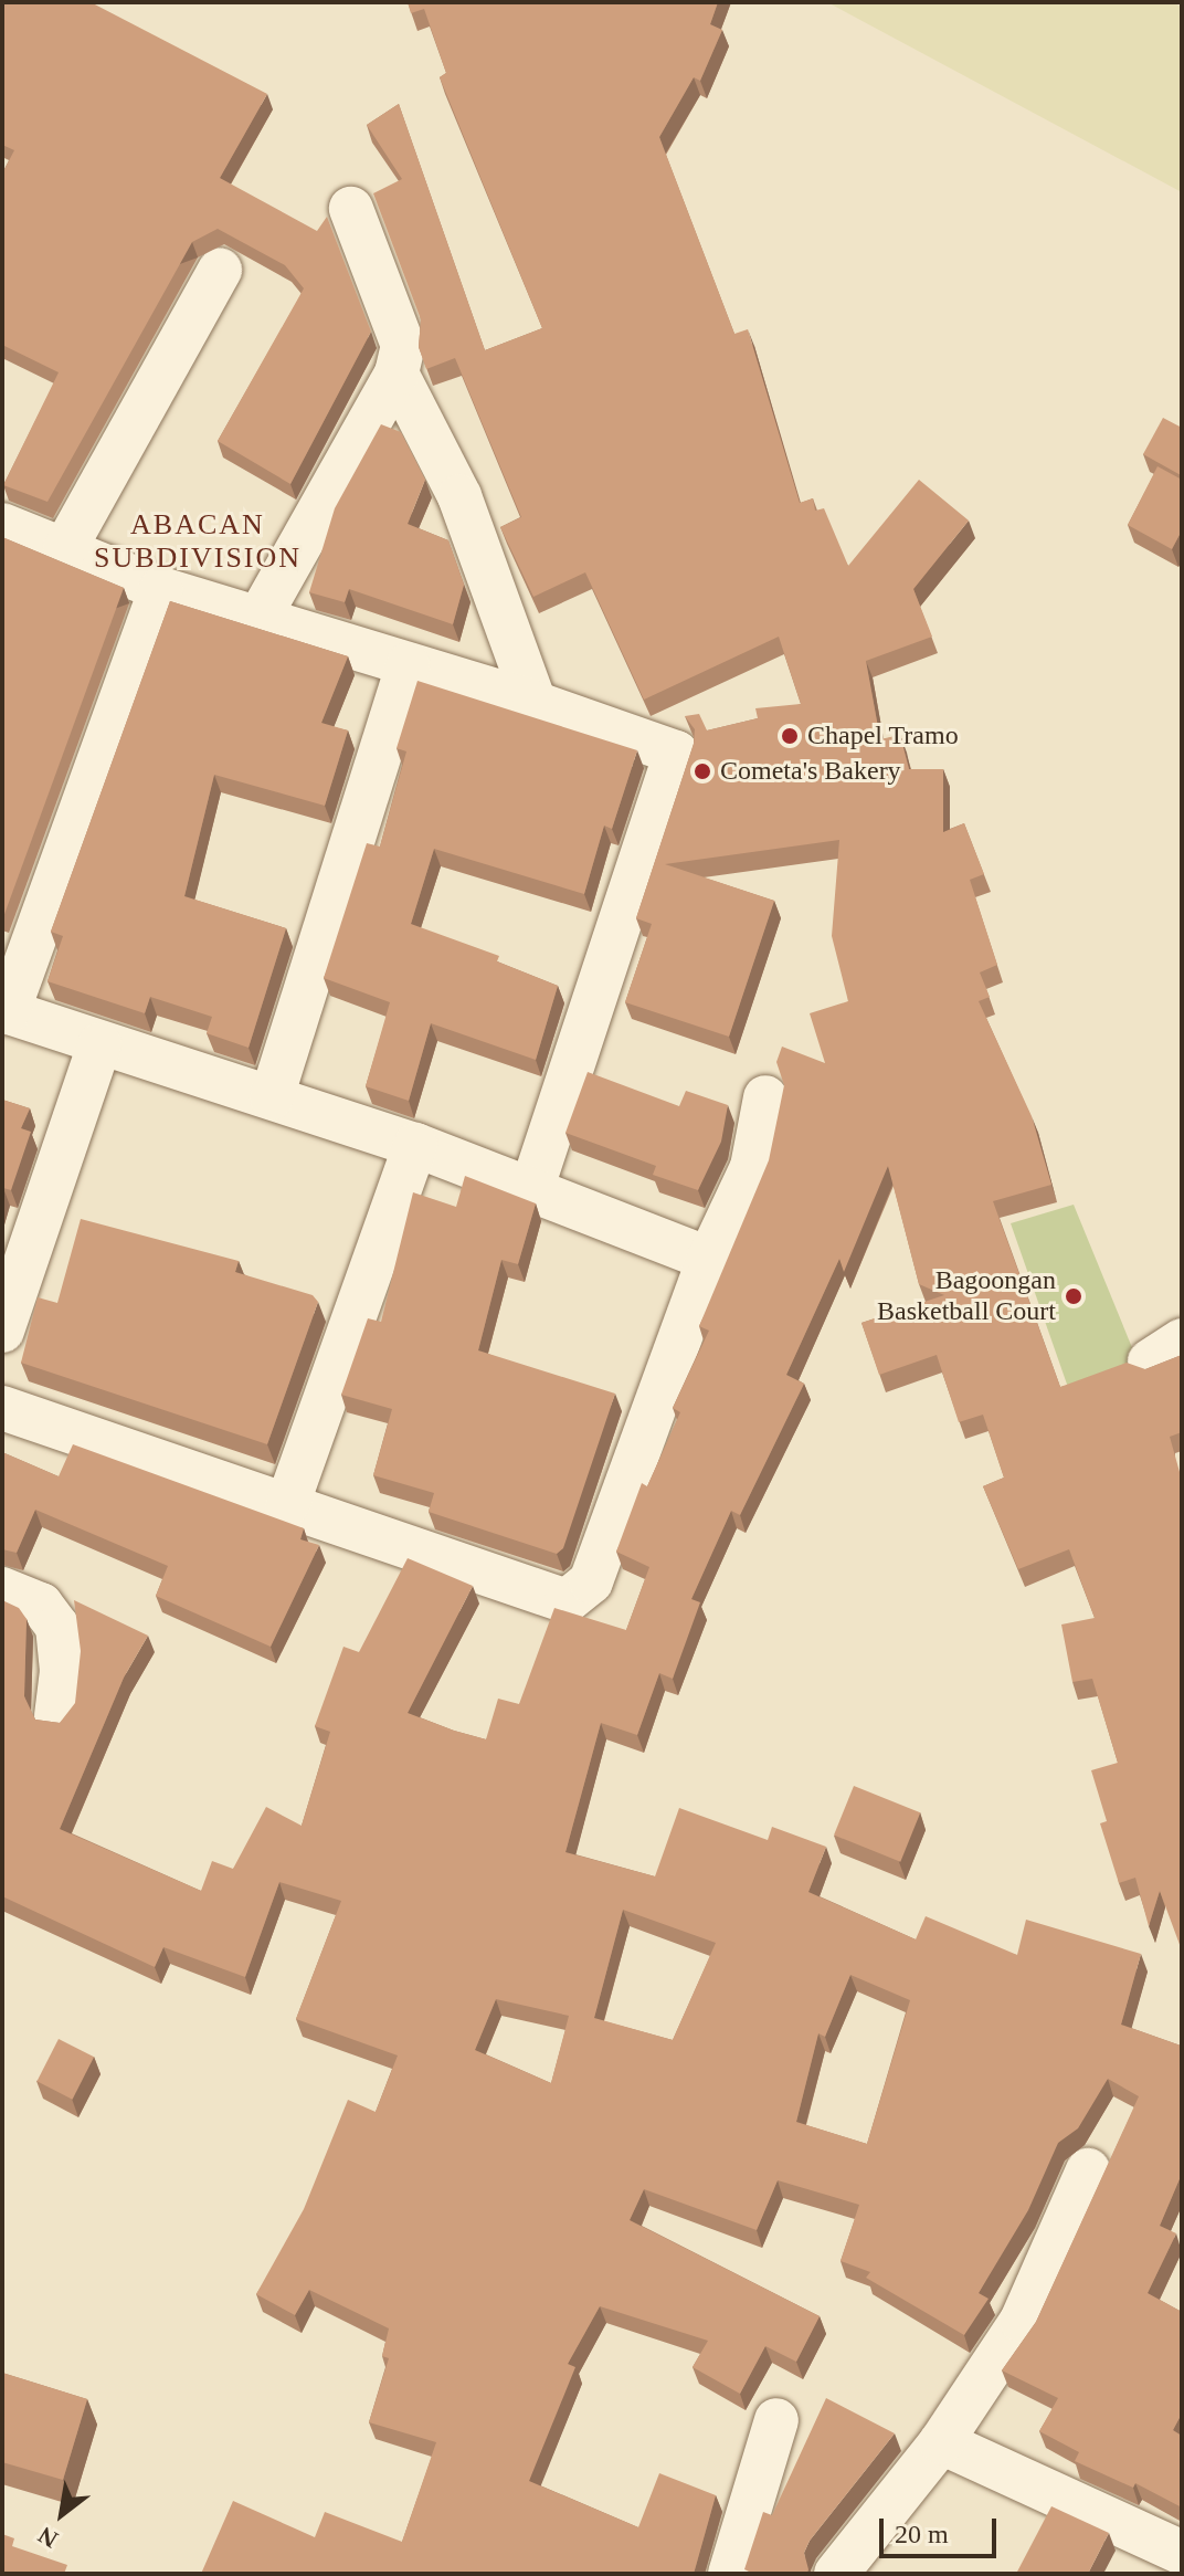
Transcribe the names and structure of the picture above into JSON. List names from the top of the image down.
{
  "districts": ["ABACAN SUBDIVISION"],
  "places": ["Chapel Tramo", "Cometa's Bakery", "Bagoongan Basketball Court"],
  "scale_bar": "20 m",
  "north": "bottom left"
}
